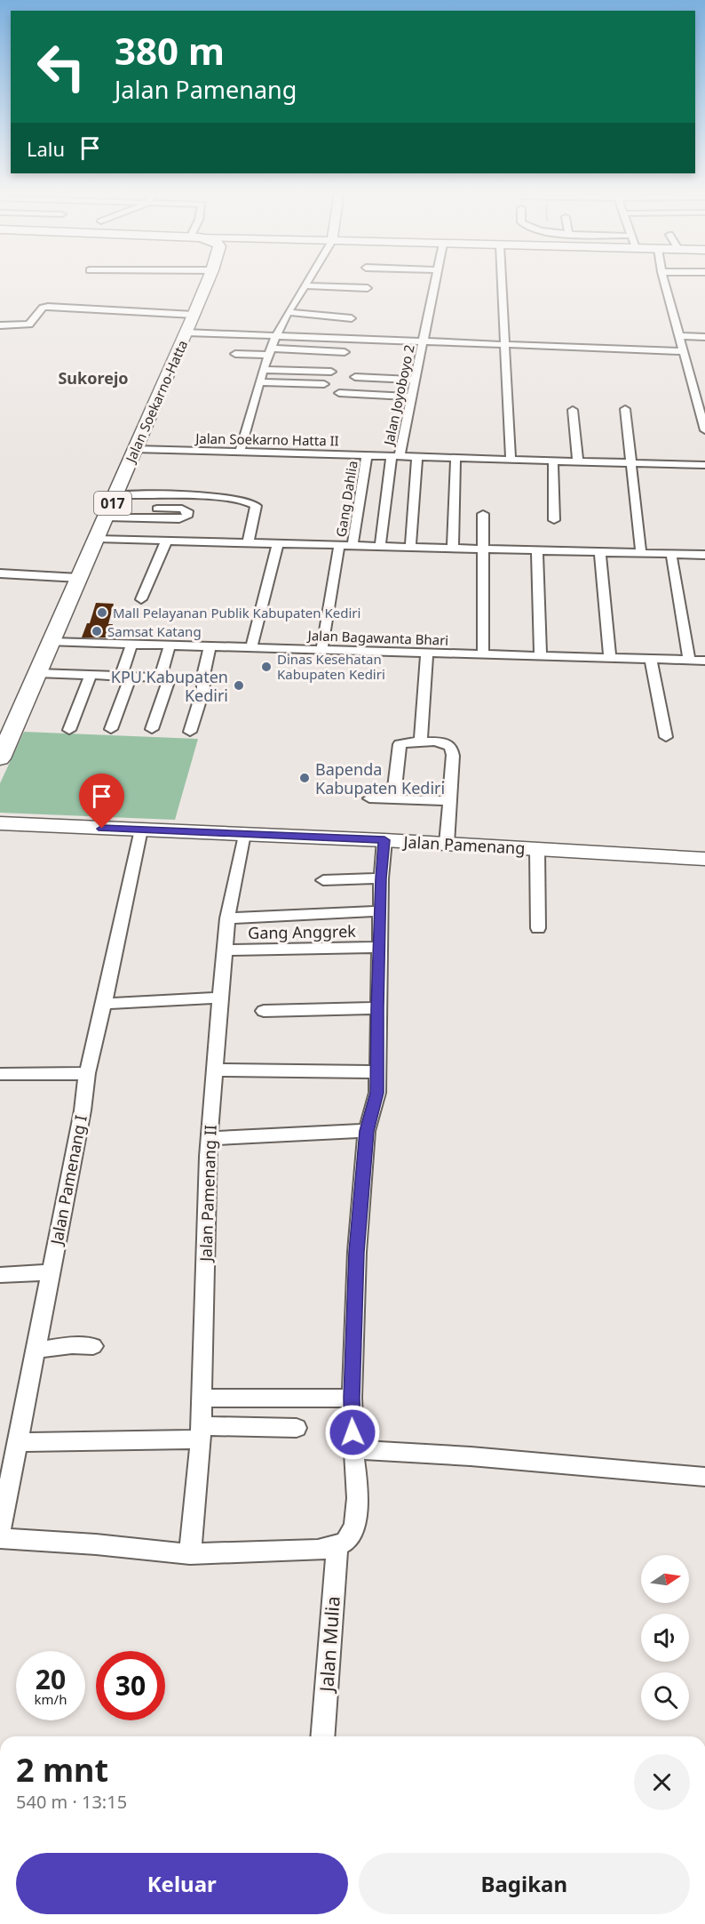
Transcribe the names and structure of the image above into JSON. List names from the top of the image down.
{
  "streets": {
    "main road": ["Jalan Soekarno-Hatta", "017", "Jalan Pamenang"],
    "street": [
      "Jalan Joyoboyo 2",
      "Jalan Soekarno Hatta II",
      "Gang Dahlia",
      "Jalan Bagawanta Bhari",
      "Gang Anggrek",
      "Jalan Pamenang I",
      "Jalan Pamenang II",
      "Jalan Mulia"
    ]
  },
  "crossings": [
    ["Jalan Joyoboyo 2", "Jalan Soekarno Hatta II"],
    ["Jalan Soekarno-Hatta", "Jalan Soekarno Hatta II"],
    ["Jalan Soekarno-Hatta", "Jalan Bagawanta Bhari"],
    ["Jalan Soekarno Hatta II", "Gang Dahlia"],
    ["Jalan Pamenang", "Jalan Pamenang I"],
    ["Jalan Pamenang", "Jalan Pamenang II"],
    ["Gang Anggrek", "Jalan Pamenang II"]
  ],
  "districts": ["Sukorejo"],
  "places": [
    "Mall Pelayanan Publik Kabupaten Kediri",
    "Samsat Katang",
    "Dinas Kesehatan Kabupaten Kediri",
    "KPU Kabupaten Kediri",
    "Bapenda Kabupaten Kediri"
  ],
  "north": "right",
  "page": {
    "turn": ["380 m", "Jalan Pamenang"],
    "then": "Lalu",
    "speed": "20 km/h",
    "limit": "30",
    "heading": ["2 mnt", "540 m · 13:15"],
    "buttons": ["Keluar", "Bagikan"]
  }
}
